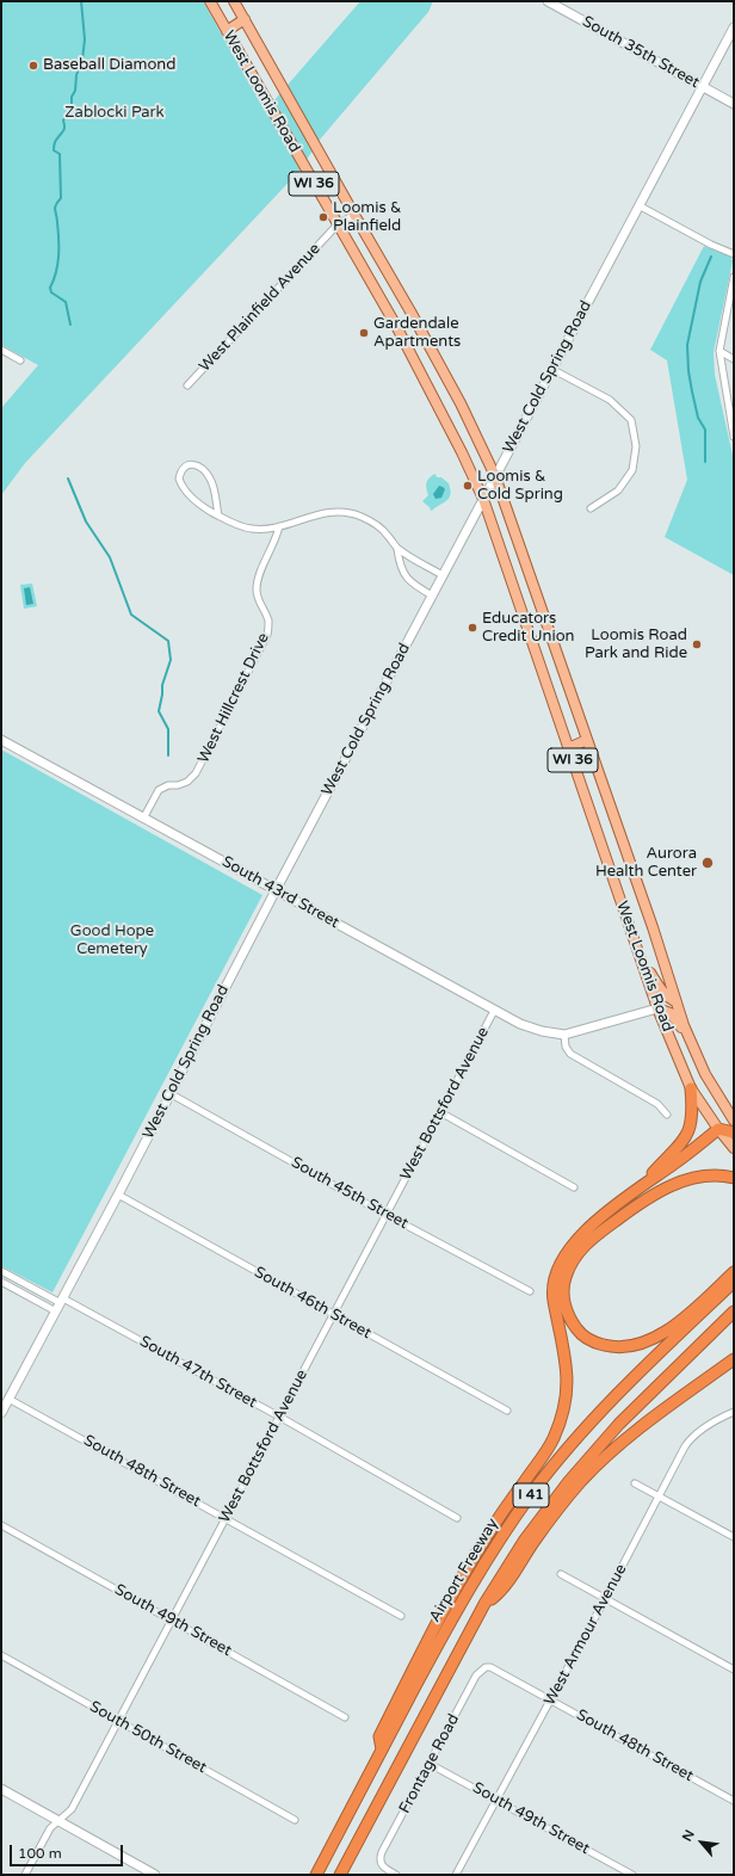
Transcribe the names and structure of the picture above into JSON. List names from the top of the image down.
{
  "streets": {
    "highway": ["I 41", "Airport Freeway"],
    "main road": ["West Loomis Road", "WI 36"],
    "street": [
      "South 35th Street",
      "West Plainfield Avenue",
      "West Cold Spring Road",
      "West Hillcrest Drive",
      "South 43rd Street",
      "West Bottsford Avenue",
      "South 45th Street",
      "South 46th Street",
      "South 47th Street",
      "South 48th Street",
      "South 49th Street",
      "West Armour Avenue",
      "South 50th Street",
      "Frontage Road"
    ]
  },
  "crossings": [
    ["South 35th Street", "West Cold Spring Road"],
    ["West Loomis Road", "West Plainfield Avenue"],
    ["West Loomis Road", "West Cold Spring Road"],
    ["West Loomis Road", "South 43rd Street"],
    ["West Cold Spring Road", "South 43rd Street"],
    ["West Cold Spring Road", "South 45th Street"],
    ["West Cold Spring Road", "South 46th Street"],
    ["West Cold Spring Road", "South 47th Street"],
    ["West Cold Spring Road", "South 48th Street"],
    ["West Hillcrest Drive", "South 43rd Street"],
    ["South 43rd Street", "West Bottsford Avenue"],
    ["West Bottsford Avenue", "South 45th Street"],
    ["West Bottsford Avenue", "South 46th Street"],
    ["West Bottsford Avenue", "South 47th Street"],
    ["West Bottsford Avenue", "South 48th Street"],
    ["West Bottsford Avenue", "South 49th Street"],
    ["West Bottsford Avenue", "South 50th Street"],
    ["South 48th Street", "West Armour Avenue"],
    ["South 48th Street", "Frontage Road"],
    ["South 49th Street", "West Armour Avenue"],
    ["South 49th Street", "Frontage Road"]
  ],
  "parks": ["Zablocki Park", "Good Hope Cemetery"],
  "places": [
    "Baseball Diamond",
    "Loomis & Plainfield",
    "Gardendale Apartments",
    "Loomis & Cold Spring",
    "Educators Credit Union",
    "Loomis Road Park and Ride",
    "Aurora Health Center"
  ],
  "scale_bar": "100 m",
  "north": "top left"
}
